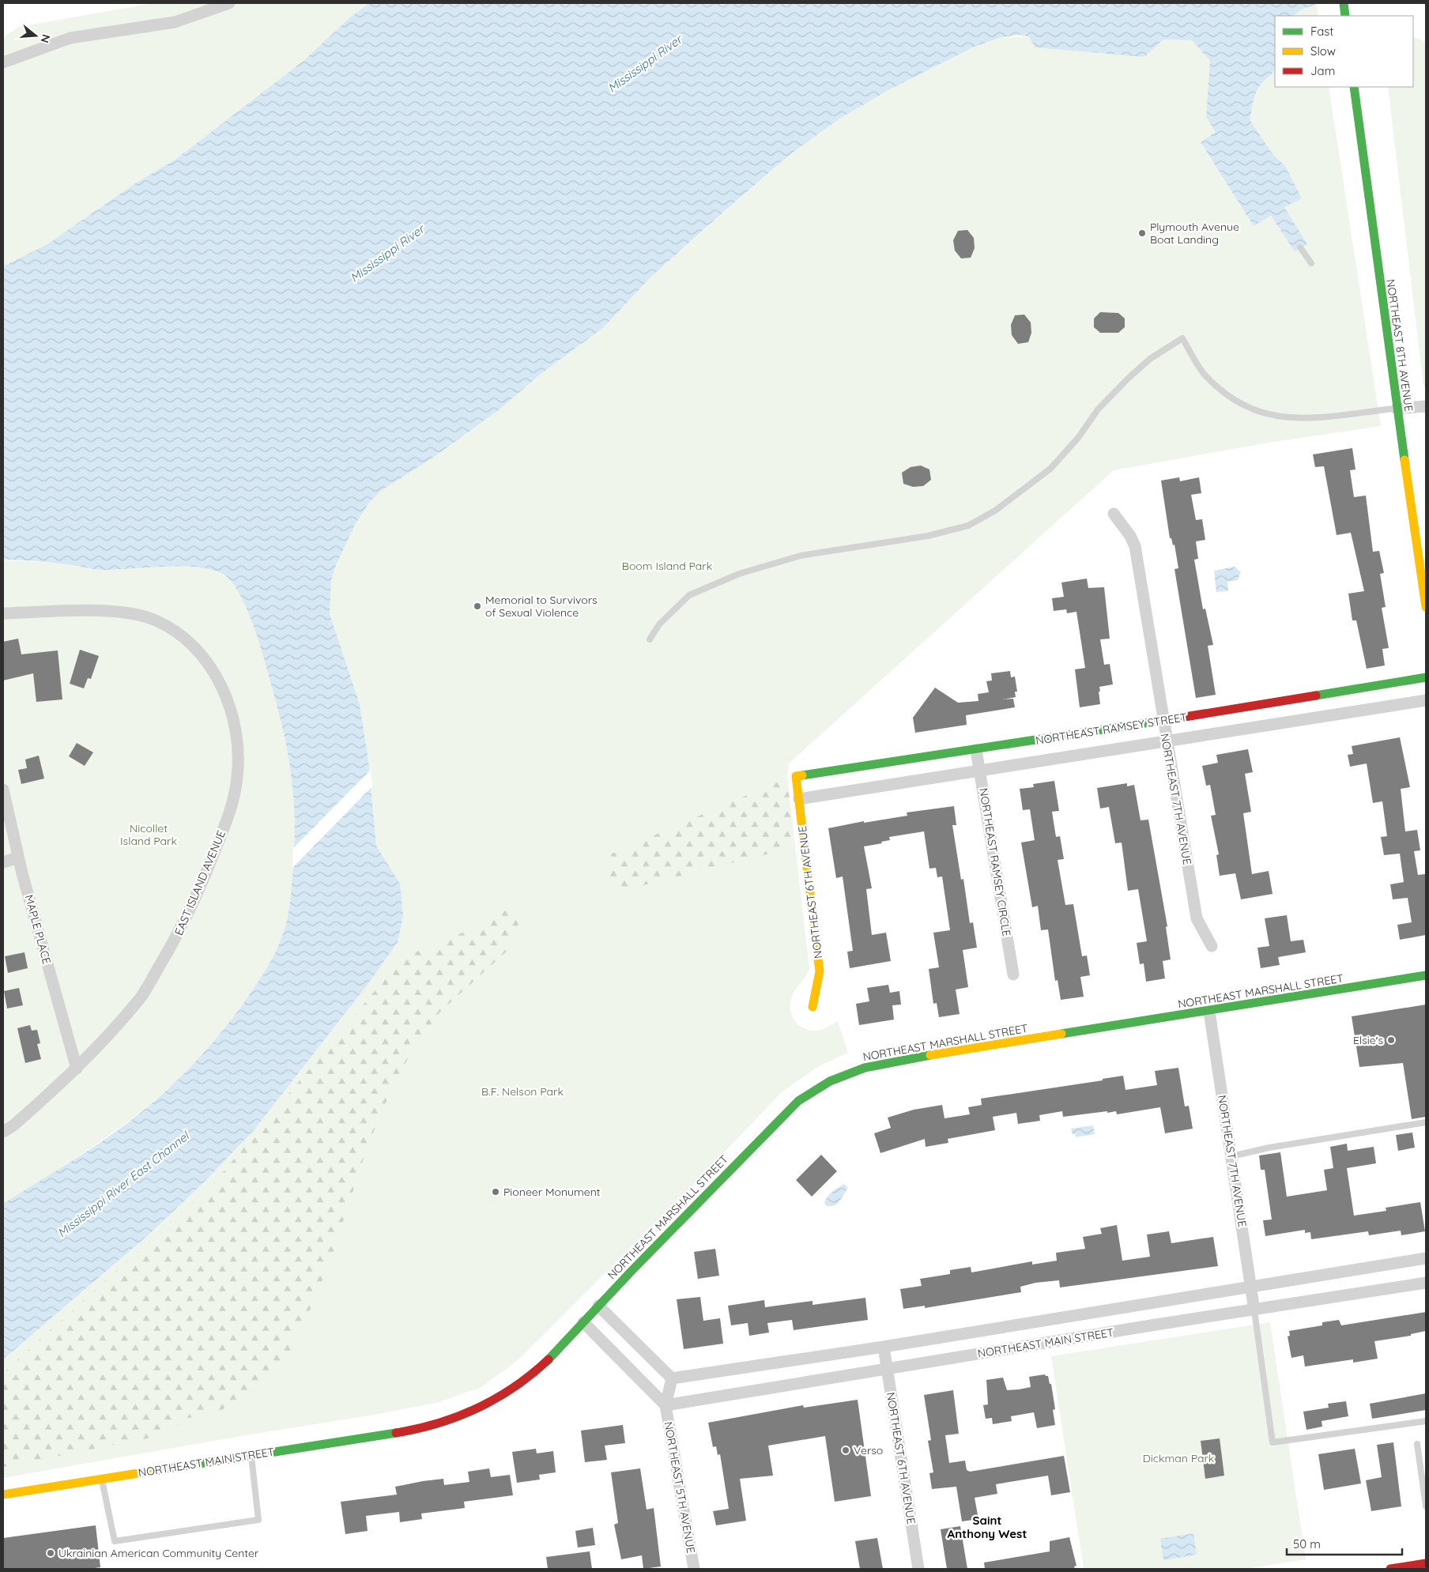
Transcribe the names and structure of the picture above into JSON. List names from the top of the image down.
{
  "streets": {
    "street": [
      "NORTHEAST 8TH AVENUE",
      "NORTHEAST RAMSEY STREET",
      "NORTHEAST 7TH AVENUE",
      "NORTHEAST RAMSEY CIRCLE",
      "EAST ISLAND AVENUE",
      "NORTHEAST 6TH AVENUE",
      "MAPLE PLACE",
      "NORTHEAST MARSHALL STREET",
      "NORTHEAST MAIN STREET",
      "NORTHEAST 5TH AVENUE"
    ]
  },
  "crossings": [
    ["NORTHEAST RAMSEY STREET", "NORTHEAST 7TH AVENUE"],
    ["NORTHEAST RAMSEY STREET", "NORTHEAST RAMSEY CIRCLE"],
    ["NORTHEAST RAMSEY STREET", "NORTHEAST 6TH AVENUE"],
    ["NORTHEAST 7TH AVENUE", "NORTHEAST MARSHALL STREET"],
    ["NORTHEAST 7TH AVENUE", "NORTHEAST MAIN STREET"],
    ["EAST ISLAND AVENUE", "MAPLE PLACE"],
    ["NORTHEAST 6TH AVENUE", "NORTHEAST MAIN STREET"],
    ["NORTHEAST MARSHALL STREET", "NORTHEAST MAIN STREET"],
    ["NORTHEAST MAIN STREET", "NORTHEAST 5TH AVENUE"]
  ],
  "districts": ["Saint Anthony West"],
  "water": ["Mississippi River", "Mississippi River East Channel"],
  "parks": [
    "Boom Island Park",
    "Nicollet Island Park",
    "B.F. Nelson Park",
    "Dickman Park"
  ],
  "places": [
    "Plymouth Avenue Boat Landing",
    "Memorial to Survivors of Sexual Violence",
    "Elsie's",
    "Pioneer Monument",
    "Verso",
    "Ukrainian American Community Center"
  ],
  "legend": ["Fast", "Slow", "Jam"],
  "scale_bar": "50 m",
  "north": "right"
}
